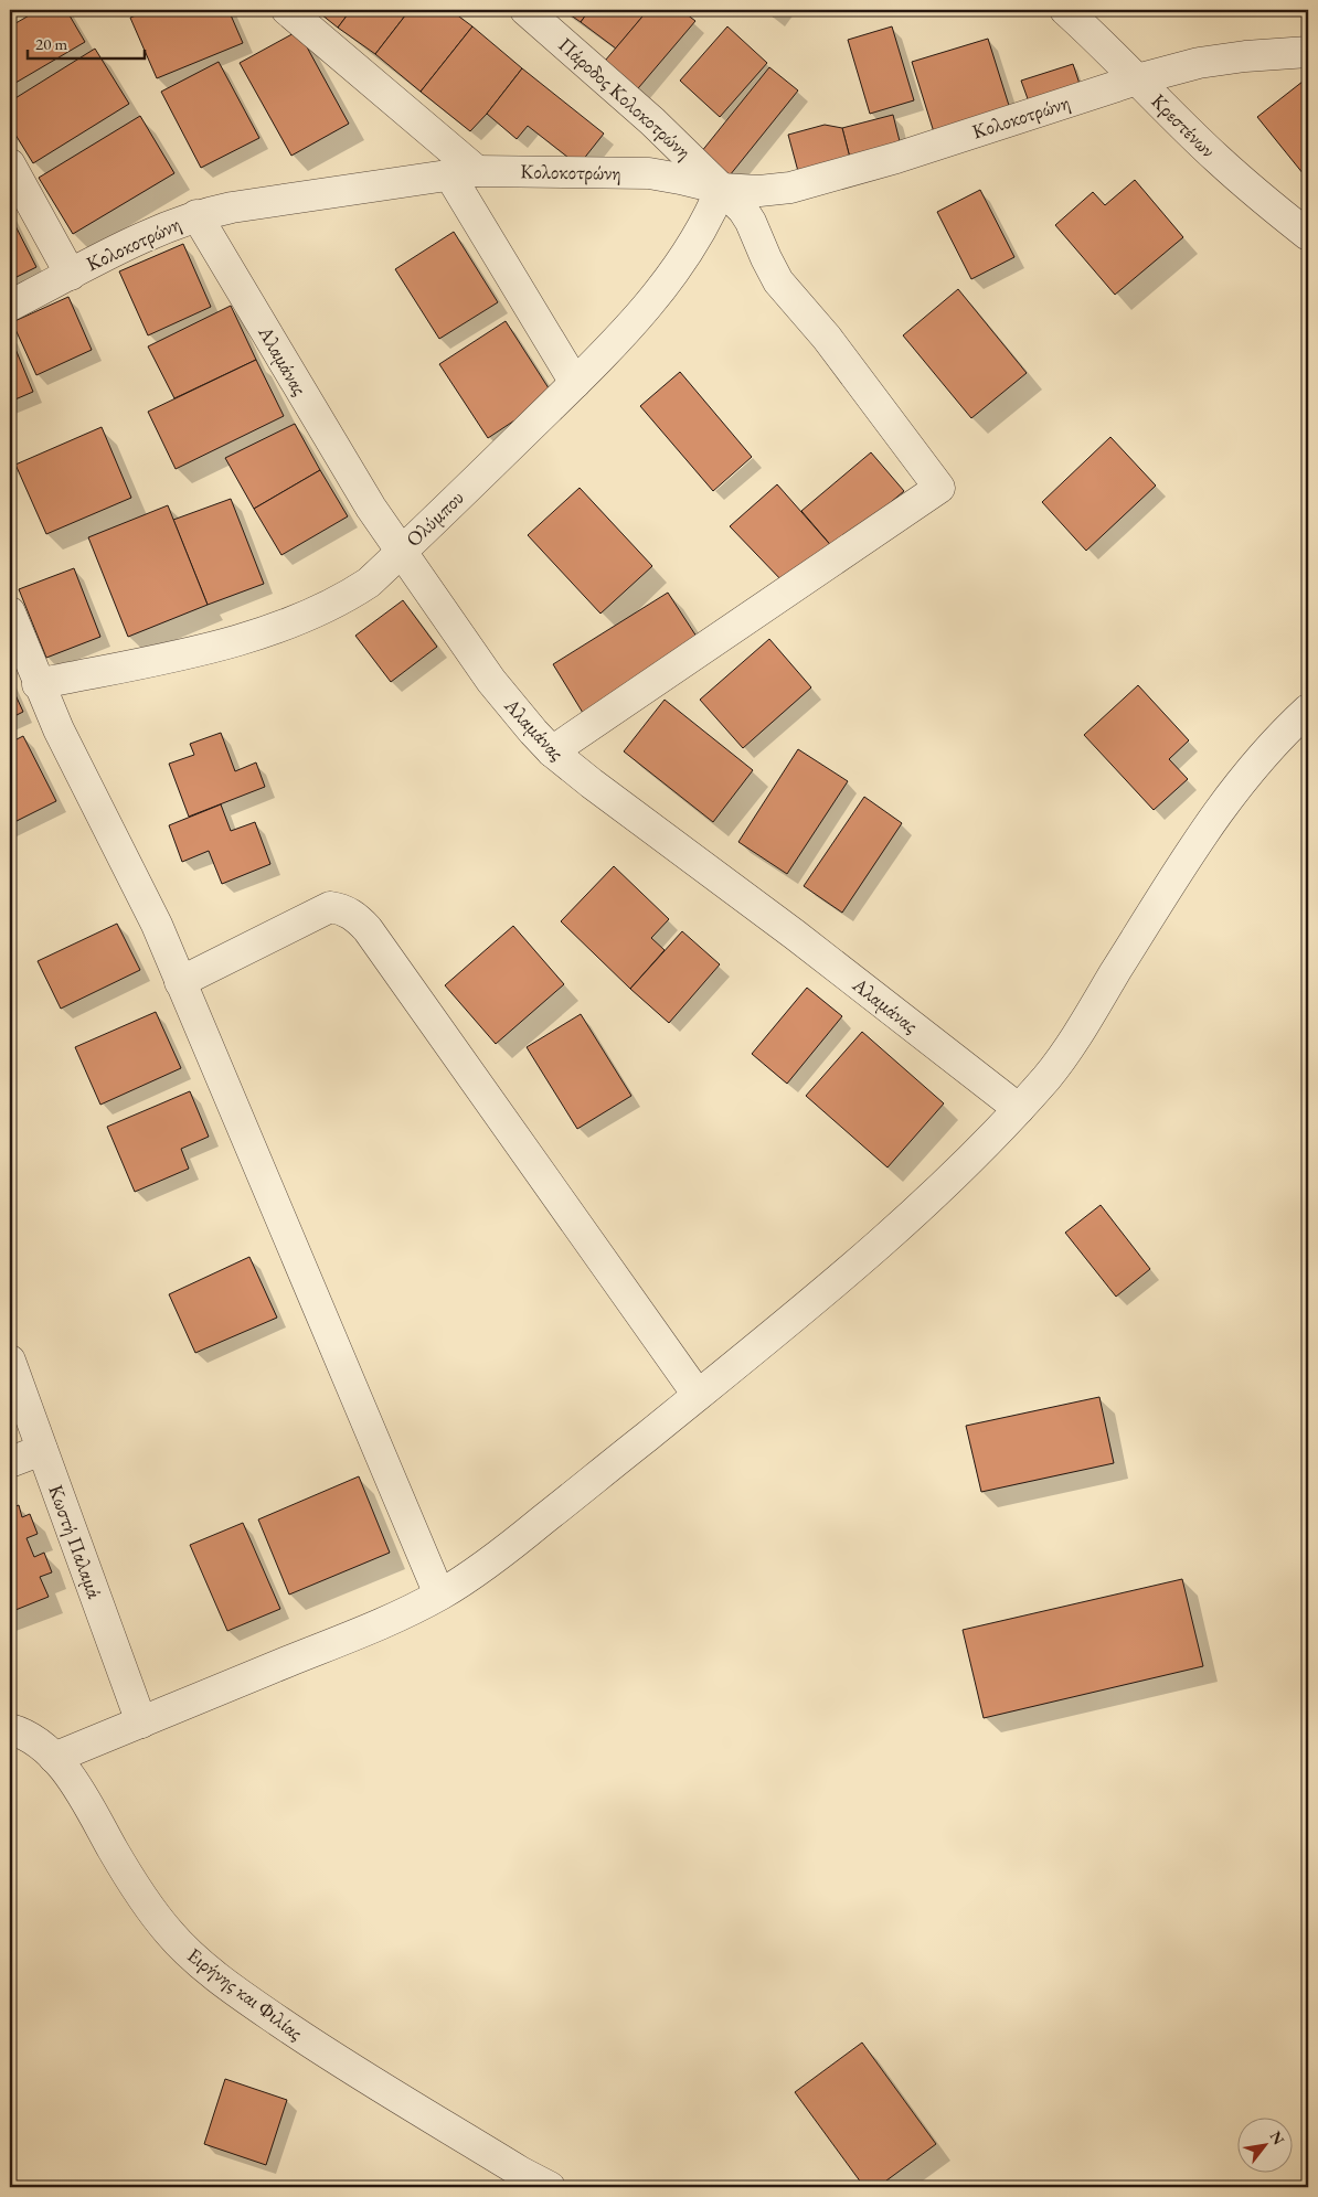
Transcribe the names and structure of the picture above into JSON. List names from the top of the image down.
{
  "streets": {
    "street": [
      "Πάροδος Κολοκοτρώνη",
      "Κολοκοτρώνη",
      "Κρεστένων",
      "Αλαμάνας",
      "Ολύμπου",
      "Κωστή Παλαμά",
      "Ειρήνης και Φιλίας"
    ]
  },
  "crossings": [
    ["Πάροδος Κολοκοτρώνη", "Κολοκοτρώνη"],
    ["Πάροδος Κολοκοτρώνη", "Αλαμάνας"],
    ["Πάροδος Κολοκοτρώνη", "Ολύμπου"],
    ["Κολοκοτρώνη", "Κρεστένων"],
    ["Κολοκοτρώνη", "Αλαμάνας"],
    ["Κολοκοτρώνη", "Ολύμπου"],
    ["Αλαμάνας", "Ολύμπου"]
  ],
  "scale_bar": "20 m",
  "north": "top right"
}
